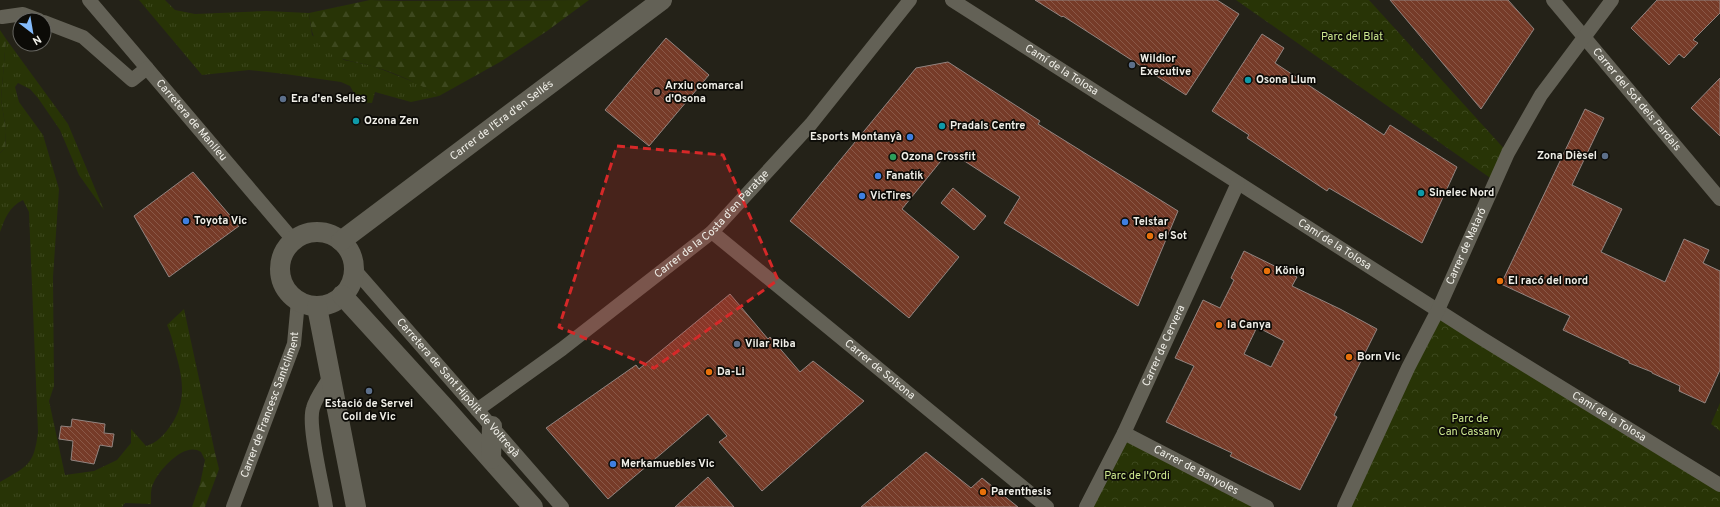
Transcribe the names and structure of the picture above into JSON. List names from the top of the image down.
{
  "streets": {
    "street": [
      "Camí de la Tolosa",
      "Carrer del Sot dels Pardals",
      "Carretera de Manlleu",
      "Carrer de l'Era d'en Sellés",
      "Carrer de la Costa d'en Paratge",
      "Carrer de Mataró",
      "Carrer de Cervera",
      "Carrer de Solsona",
      "Carretera de Sant Hipòlit de Voltregà",
      "Carrer de Francesc Santcliment",
      "Carrer de Banyoles"
    ]
  },
  "crossings": [
    ["Camí de la Tolosa", "Carrer de Mataró"],
    ["Camí de la Tolosa", "Carrer de Cervera"],
    ["Carrer del Sot dels Pardals", "Carrer de Mataró"],
    ["Carretera de Manlleu", "Carrer de l'Era d'en Sellés"],
    ["Carretera de Manlleu", "Carretera de Sant Hipòlit de Voltregà"],
    ["Carretera de Manlleu", "Carrer de Francesc Santcliment"],
    ["Carrer de l'Era d'en Sellés", "Carretera de Sant Hipòlit de Voltregà"],
    ["Carrer de l'Era d'en Sellés", "Carrer de Francesc Santcliment"],
    ["Carrer de la Costa d'en Paratge", "Carrer de Solsona"],
    ["Carrer de la Costa d'en Paratge", "Carretera de Sant Hipòlit de Voltregà"],
    ["Carrer de Cervera", "Carrer de Banyoles"],
    ["Carretera de Sant Hipòlit de Voltregà", "Carrer de Francesc Santcliment"]
  ],
  "parks": ["Parc del Blat", "Parc de Can Cassany", "Parc de l'Ordi"],
  "places": [
    "Wildior Executive",
    "Osona Llum",
    "Arxiu comarcal d'Osona",
    "Era d'en Selles",
    "Ozona Zen",
    "Pradals Centre",
    "Esports Montanyà",
    "Zona Dièsel",
    "Ozona Crossfit",
    "Fanatik",
    "Sinelec Nord",
    "VicTires",
    "Toyota Vic",
    "Telstar",
    "el Sot",
    "König",
    "El racó del nord",
    "la Canya",
    "Vilar Riba",
    "Born Vic",
    "Da-Li",
    "Estació de Servei Coll de Vic",
    "Merkamuebles Vic",
    "Parenthesis"
  ],
  "north": "bottom right"
}
